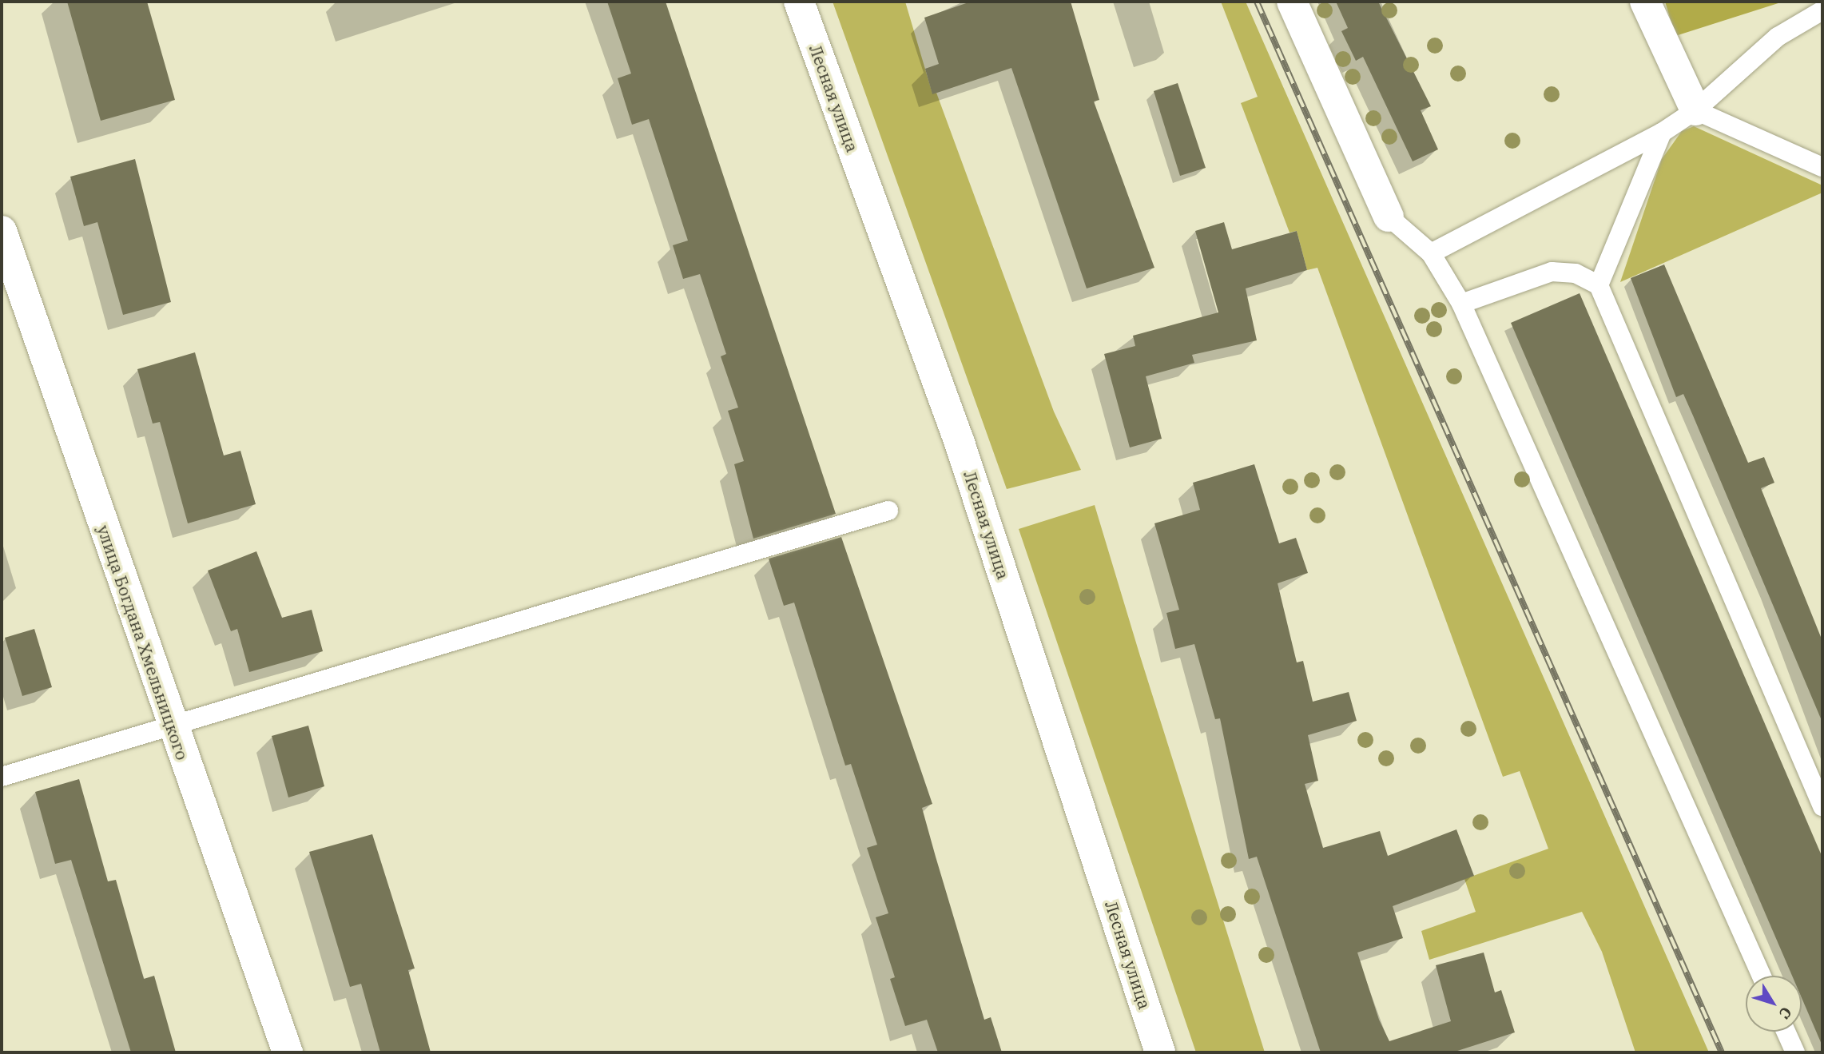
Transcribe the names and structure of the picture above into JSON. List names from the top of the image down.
{
  "streets": {
    "street": ["Лесная улица", "улица Богдана Хмельницкого"]
  },
  "north": "bottom right"
}
